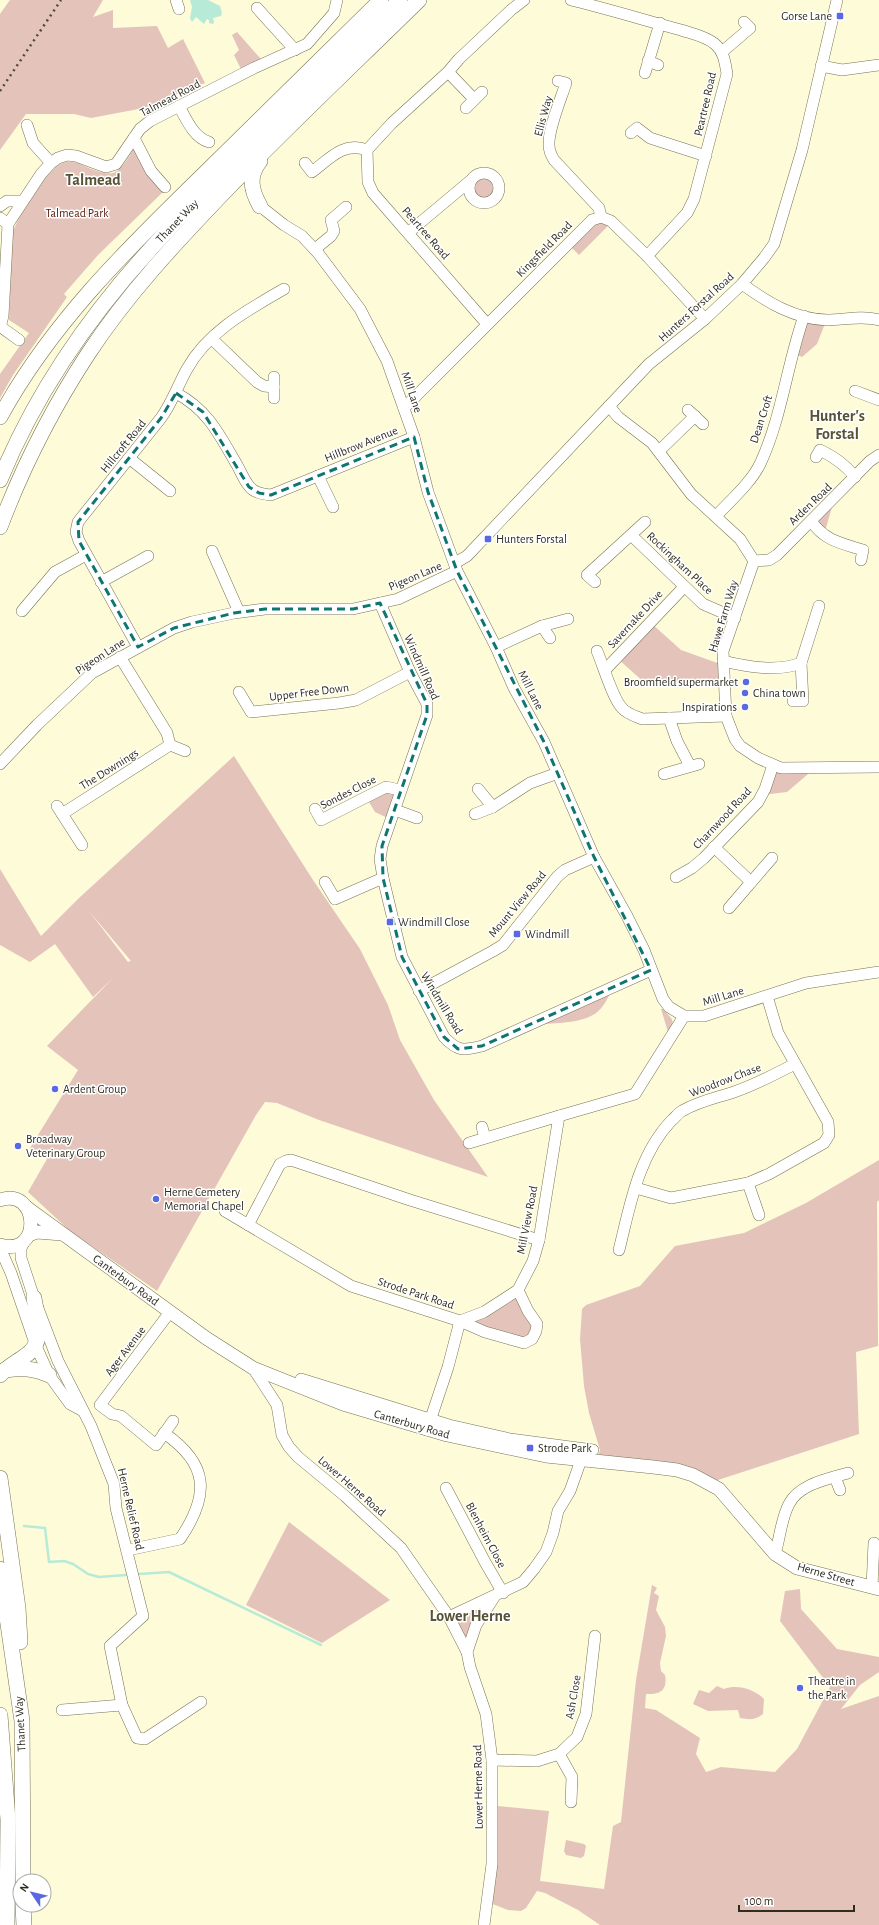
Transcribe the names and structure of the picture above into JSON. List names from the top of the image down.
{
  "streets": {
    "highway": ["Thanet Way"],
    "main road": ["Canterbury Road", "Herne Street"],
    "street": [
      "Talmead Road",
      "Peartree Road",
      "Ellis Way",
      "Kingsfield Road",
      "Hunters Forstal Road",
      "Mill Lane",
      "Dean Croft",
      "Hillbrow Avenue",
      "Hillcroft Road",
      "Arden Road",
      "Rockingham Place",
      "Pigeon Lane",
      "Hawe Farm Way",
      "Savernake Drive",
      "Windmill Road",
      "Upper Free Down",
      "The Downings",
      "Sondes Close",
      "Charnwood Road",
      "Mount View Road",
      "Woodrow Chase",
      "Mill View Road",
      "Strode Park Road",
      "Ager Avenue",
      "Lower Herne Road",
      "Herne Relief Road",
      "Blenheim Close",
      "Ash Close"
    ]
  },
  "crossings": [
    ["Peartree Road", "Kingsfield Road"],
    ["Ellis Way", "Kingsfield Road"],
    ["Kingsfield Road", "Mill Lane"],
    ["Hunters Forstal Road", "Mill Lane"],
    ["Hunters Forstal Road", "Pigeon Lane"],
    ["Mill Lane", "Hillbrow Avenue"],
    ["Mill Lane", "Pigeon Lane"],
    ["Mill Lane", "Windmill Road"],
    ["Mill Lane", "Mount View Road"],
    ["Hillbrow Avenue", "Hillcroft Road"],
    ["Hillcroft Road", "Pigeon Lane"],
    ["Arden Road", "Hawe Farm Way"],
    ["Rockingham Place", "Hawe Farm Way"],
    ["Rockingham Place", "Savernake Drive"],
    ["Pigeon Lane", "Windmill Road"],
    ["Hawe Farm Way", "Savernake Drive"],
    ["Hawe Farm Way", "Charnwood Road"],
    ["Windmill Road", "Upper Free Down"],
    ["Windmill Road", "Sondes Close"],
    ["Windmill Road", "Mount View Road"],
    ["Mill View Road", "Strode Park Road"],
    ["Canterbury Road", "Ager Avenue"],
    ["Canterbury Road", "Lower Herne Road"],
    ["Canterbury Road", "Herne Street"],
    ["Lower Herne Road", "Ash Close"]
  ],
  "districts": ["Talmead", "Hunter's Forstal", "Lower Herne"],
  "parks": ["Talmead Park"],
  "places": {
    "transit": [
      "Gorse Lane",
      "Hunters Forstal",
      "Windmill Close",
      "Windmill",
      "Strode Park"
    ],
    "other": [
      "Broomfield supermarket",
      "China town",
      "Inspirations",
      "Ardent Group",
      "Broadway Veterinary Group",
      "Herne Cemetery Memorial Chapel",
      "Theatre in the Park"
    ]
  },
  "scale_bar": "100 m",
  "north": "top left"
}
